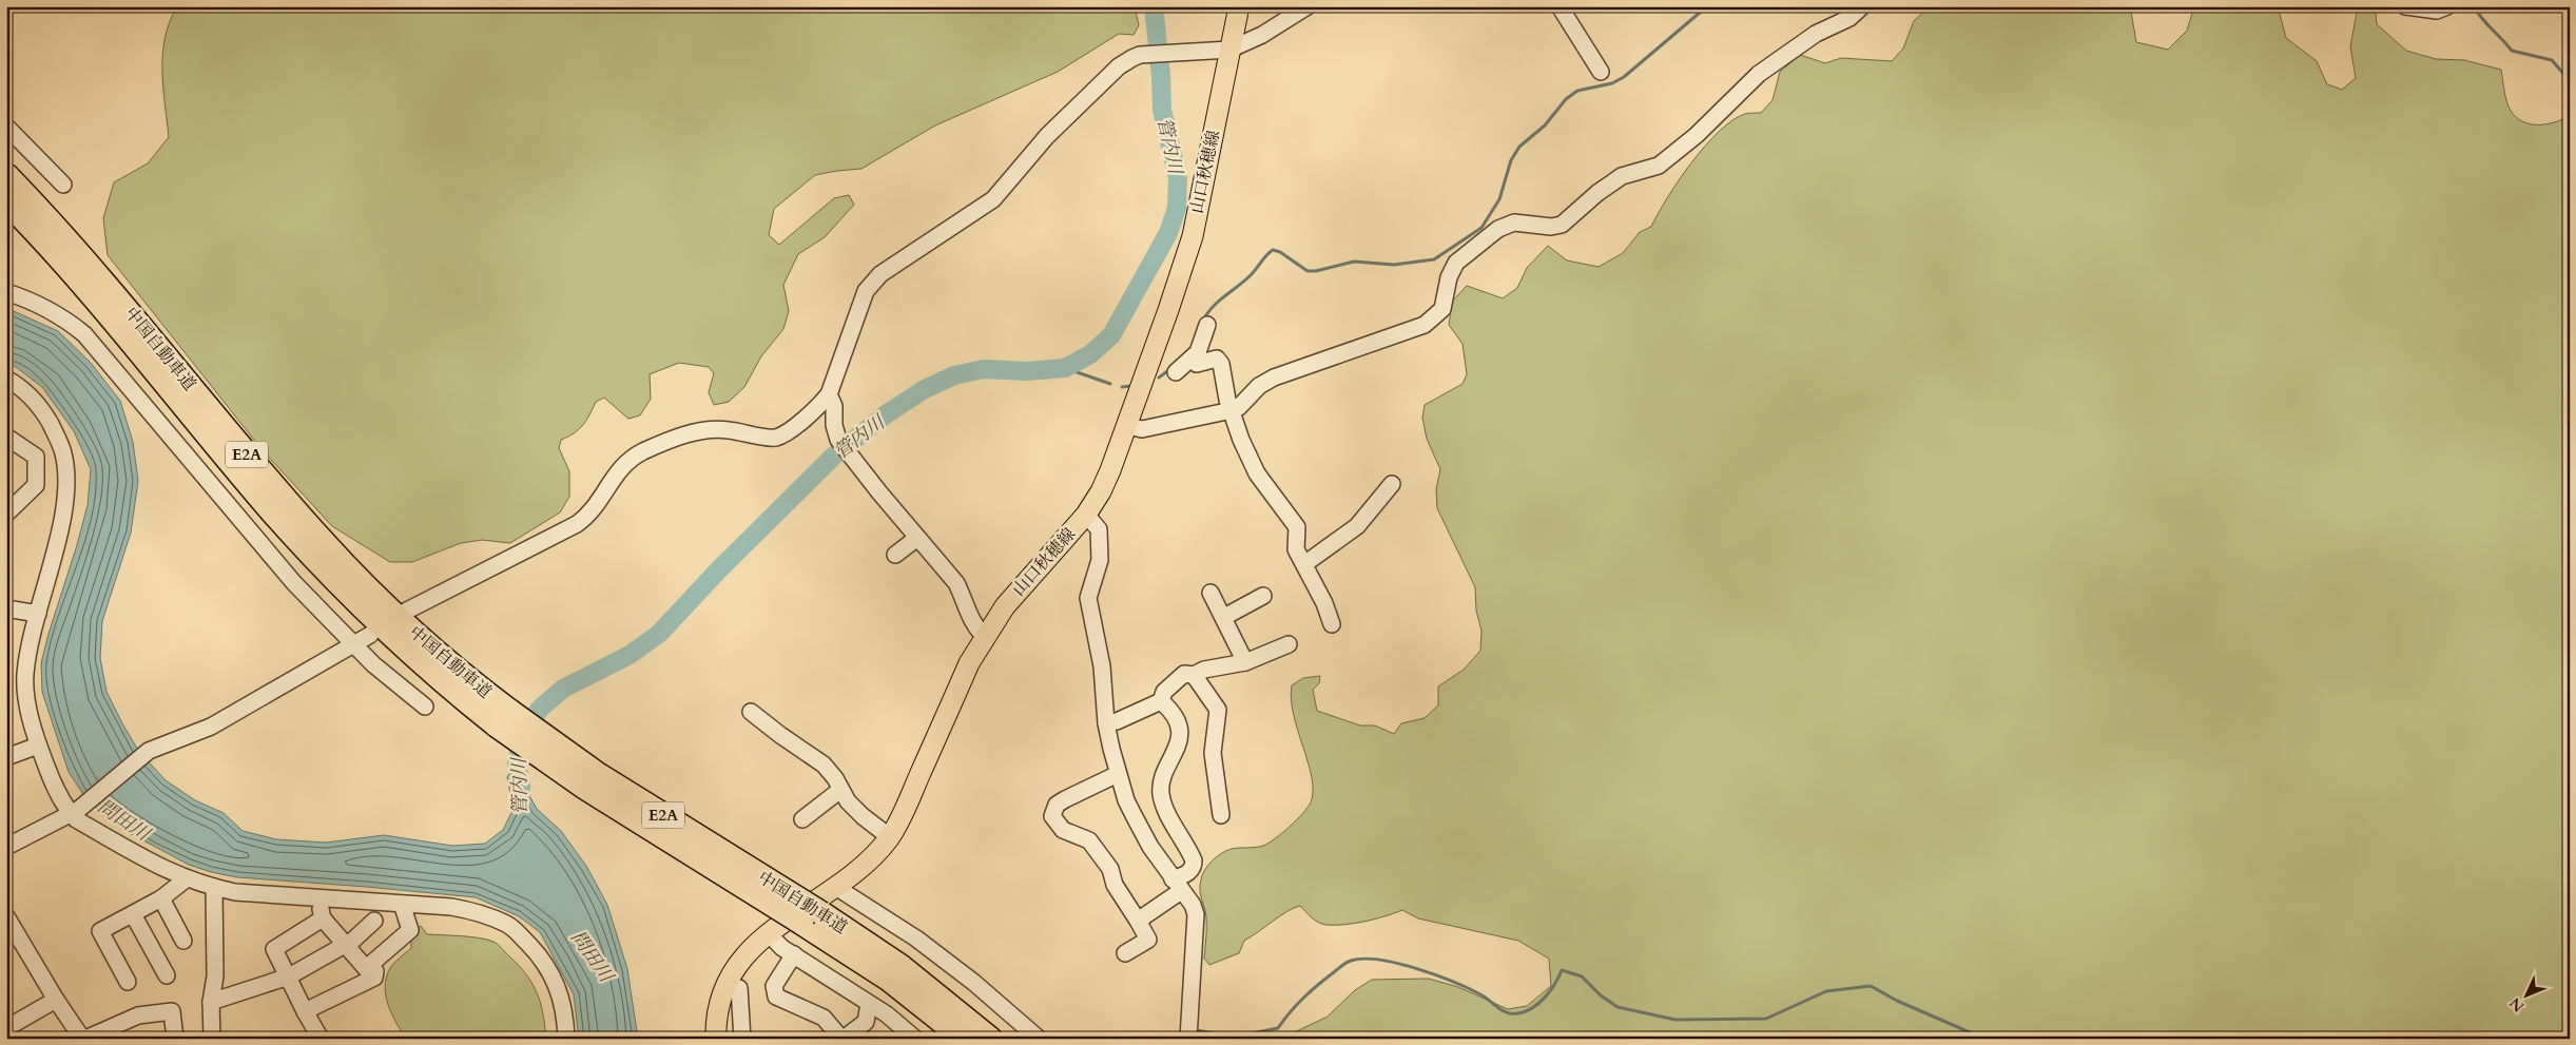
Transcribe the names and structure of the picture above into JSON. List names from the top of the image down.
{
  "streets": {
    "highway": ["中国自動車道", "E2A"],
    "main road": ["山口秋穂線"]
  },
  "water": ["管内川", "問田川"],
  "north": "bottom left"
}
